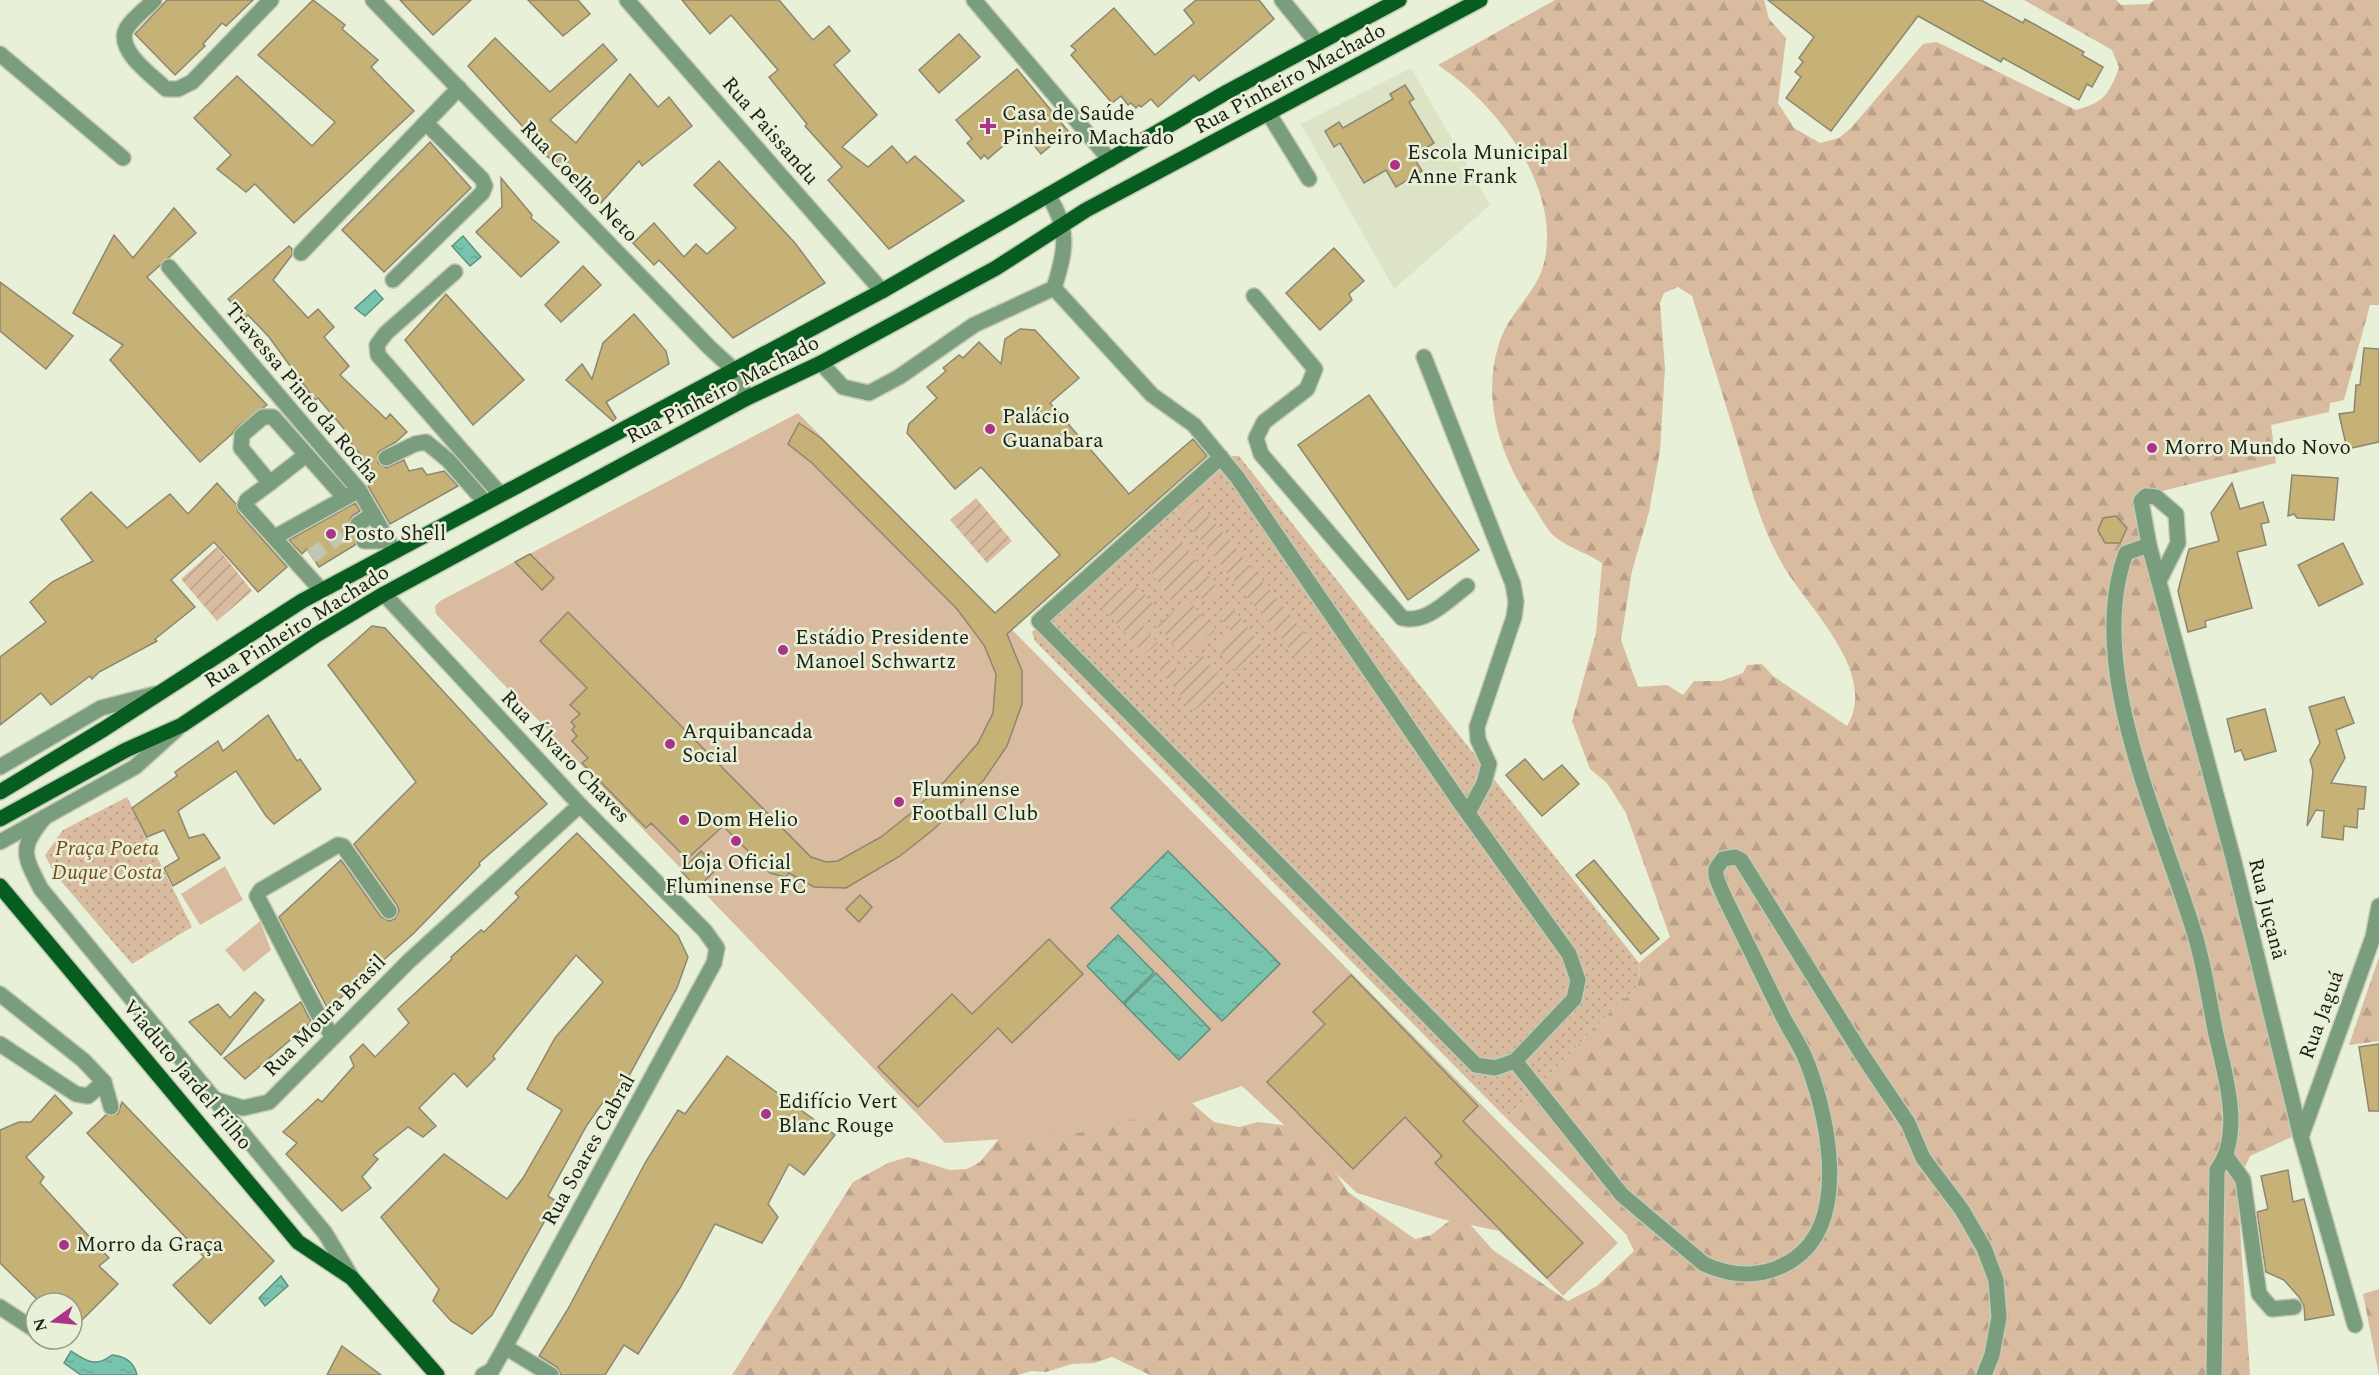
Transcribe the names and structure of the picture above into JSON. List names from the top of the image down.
{
  "streets": {
    "main road": ["Rua Pinheiro Machado", "Viaduto Jardel Filho"],
    "street": [
      "Rua Paissandu",
      "Rua Coelho Neto",
      "Travessa Pinto da Rocha",
      "Rua Álvaro Chaves",
      "Rua Juçanã",
      "Rua Jaguá",
      "Rua Moura Brasil",
      "Rua Soares Cabral"
    ]
  },
  "crossings": [
    ["Rua Pinheiro Machado", "Rua Paissandu"],
    ["Rua Pinheiro Machado", "Rua Coelho Neto"],
    ["Rua Pinheiro Machado", "Travessa Pinto da Rocha"],
    ["Rua Pinheiro Machado", "Rua Álvaro Chaves"],
    ["Rua Álvaro Chaves", "Rua Moura Brasil"],
    ["Rua Álvaro Chaves", "Rua Soares Cabral"],
    ["Rua Juçanã", "Rua Jaguá"]
  ],
  "parks": ["Praça Poeta Duque Costa"],
  "places": {
    "health": ["Casa de Saúde Pinheiro Machado"],
    "other": [
      "Escola Municipal Anne Frank",
      "Palácio Guanabara",
      "Morro Mundo Novo",
      "Posto Shell",
      "Estádio Presidente Manoel Schwartz",
      "Arquibancada Social",
      "Fluminense Football Club",
      "Dom Helio",
      "Loja Oficial Fluminense FC",
      "Edifício Vert Blanc Rouge",
      "Morro da Graça"
    ]
  },
  "north": "left"
}
